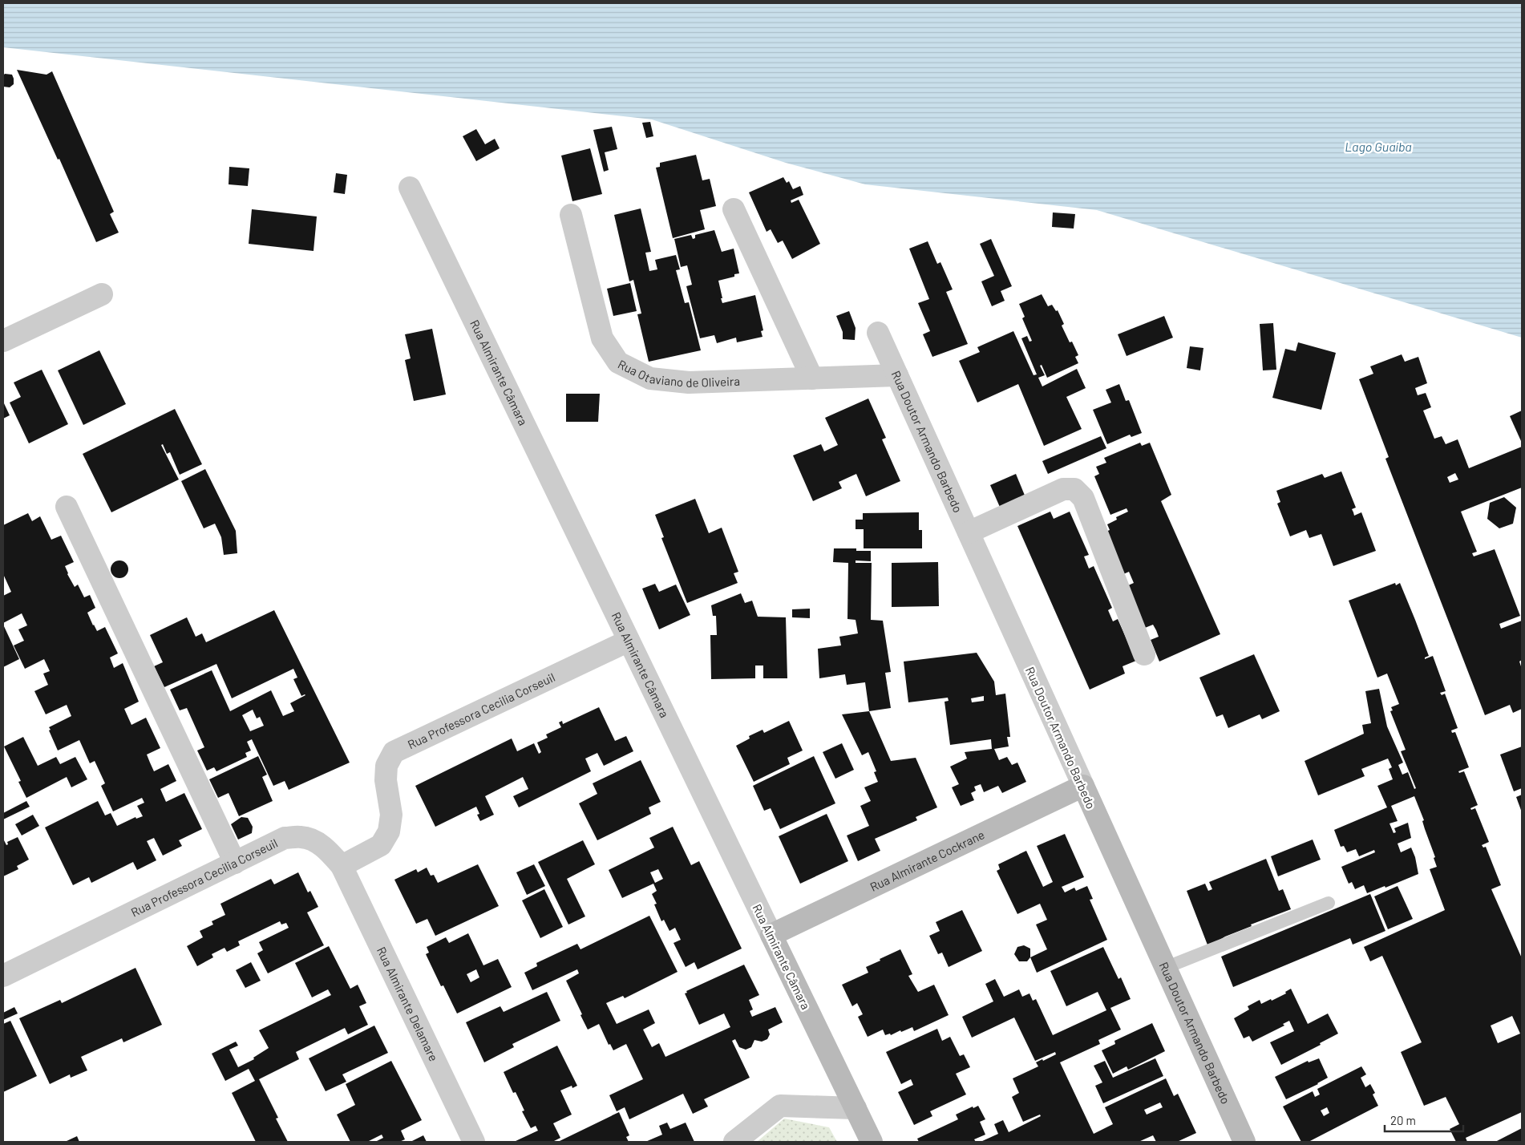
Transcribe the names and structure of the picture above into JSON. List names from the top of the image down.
{
  "streets": {
    "street": [
      "Rua Otaviano de Oliveira",
      "Rua Almirante Câmara",
      "Rua Doutor Armando Barbedo",
      "Rua Professora Cecilia Corseuil",
      "Rua Almirante Cockrane",
      "Rua Almirante Delamare"
    ]
  },
  "crossings": [
    ["Rua Otaviano de Oliveira", "Rua Doutor Armando Barbedo"],
    ["Rua Almirante Câmara", "Rua Professora Cecilia Corseuil"],
    ["Rua Almirante Câmara", "Rua Almirante Cockrane"],
    ["Rua Doutor Armando Barbedo", "Rua Almirante Cockrane"],
    ["Rua Professora Cecilia Corseuil", "Rua Almirante Delamare"]
  ],
  "water": ["Lago Guaíba"],
  "scale_bar": "20 m"
}
